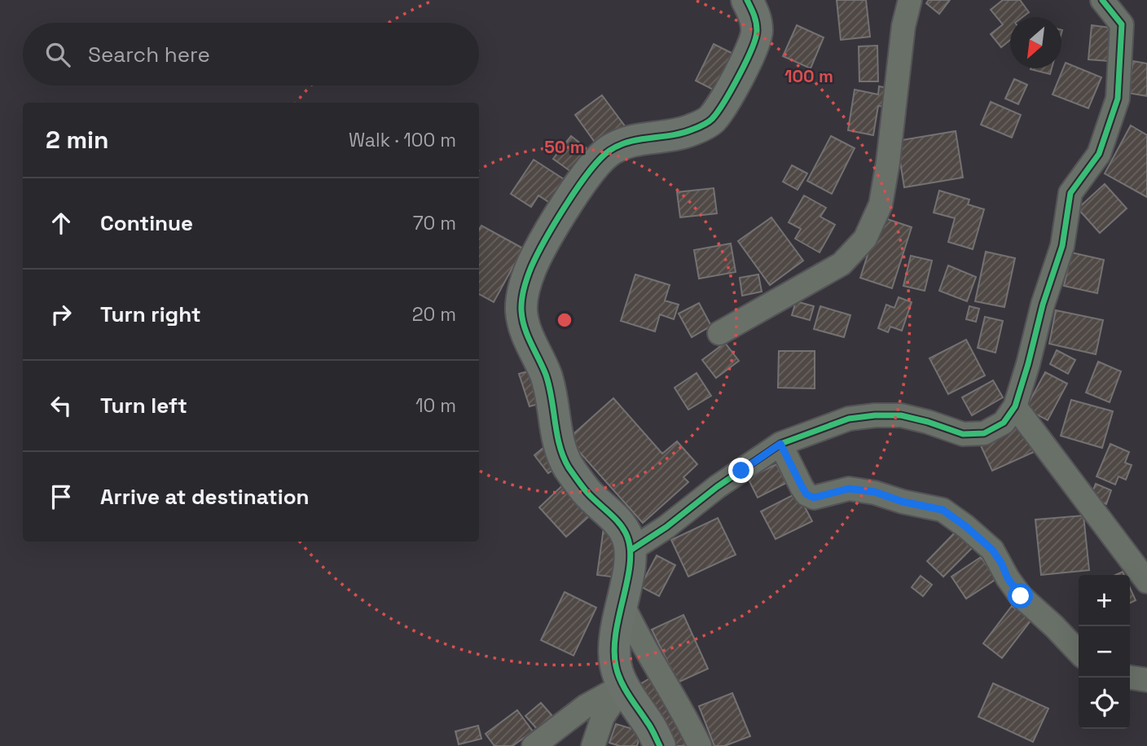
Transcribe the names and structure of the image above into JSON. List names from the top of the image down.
{
  "north": "bottom left",
  "page": {
    "search": "Search here",
    "heading": ["2 min", "Walk · 100 m"],
    "list": [
      ["Continue", "70 m"],
      ["Turn right", "20 m"],
      ["Turn left", "10 m"],
      "Arrive at destination"
    ],
    "map_buttons": ["+", "−"]
  },
  "rings": ["100 m", "50 m"]
}
